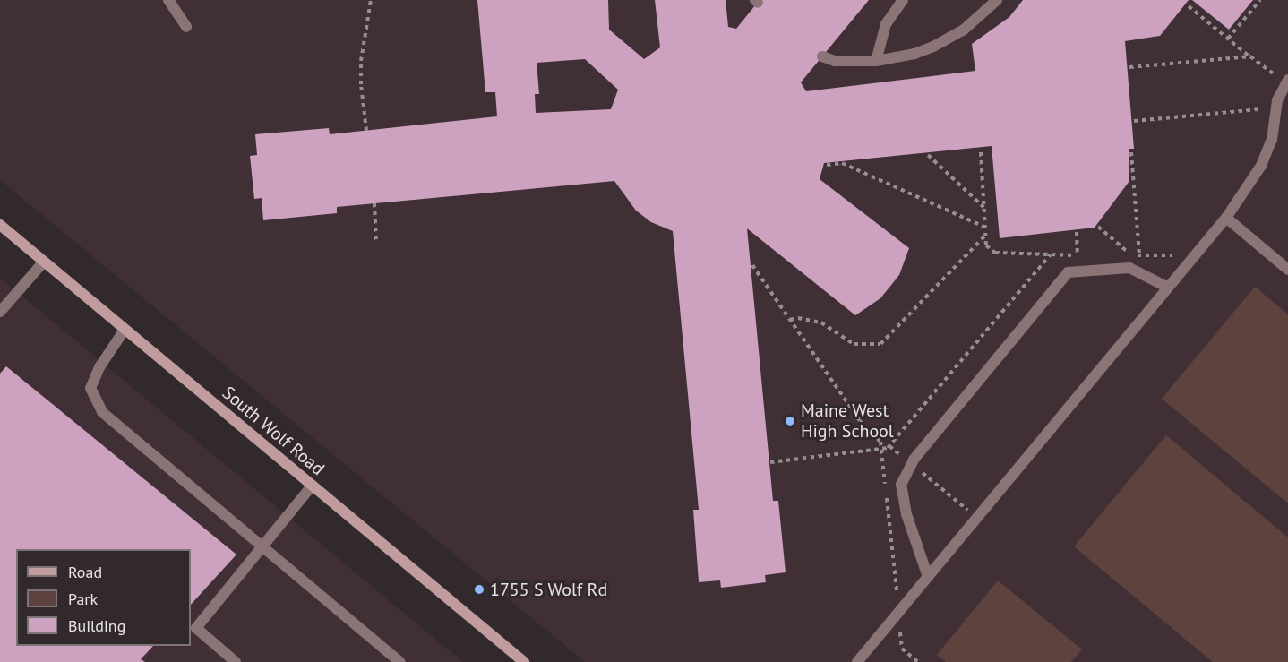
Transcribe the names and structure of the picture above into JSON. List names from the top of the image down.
{
  "streets": {
    "main road": ["South Wolf Road"]
  },
  "places": ["Maine West High School", "1755 S Wolf Rd"],
  "legend": ["Road", "Park", "Building"]
}
